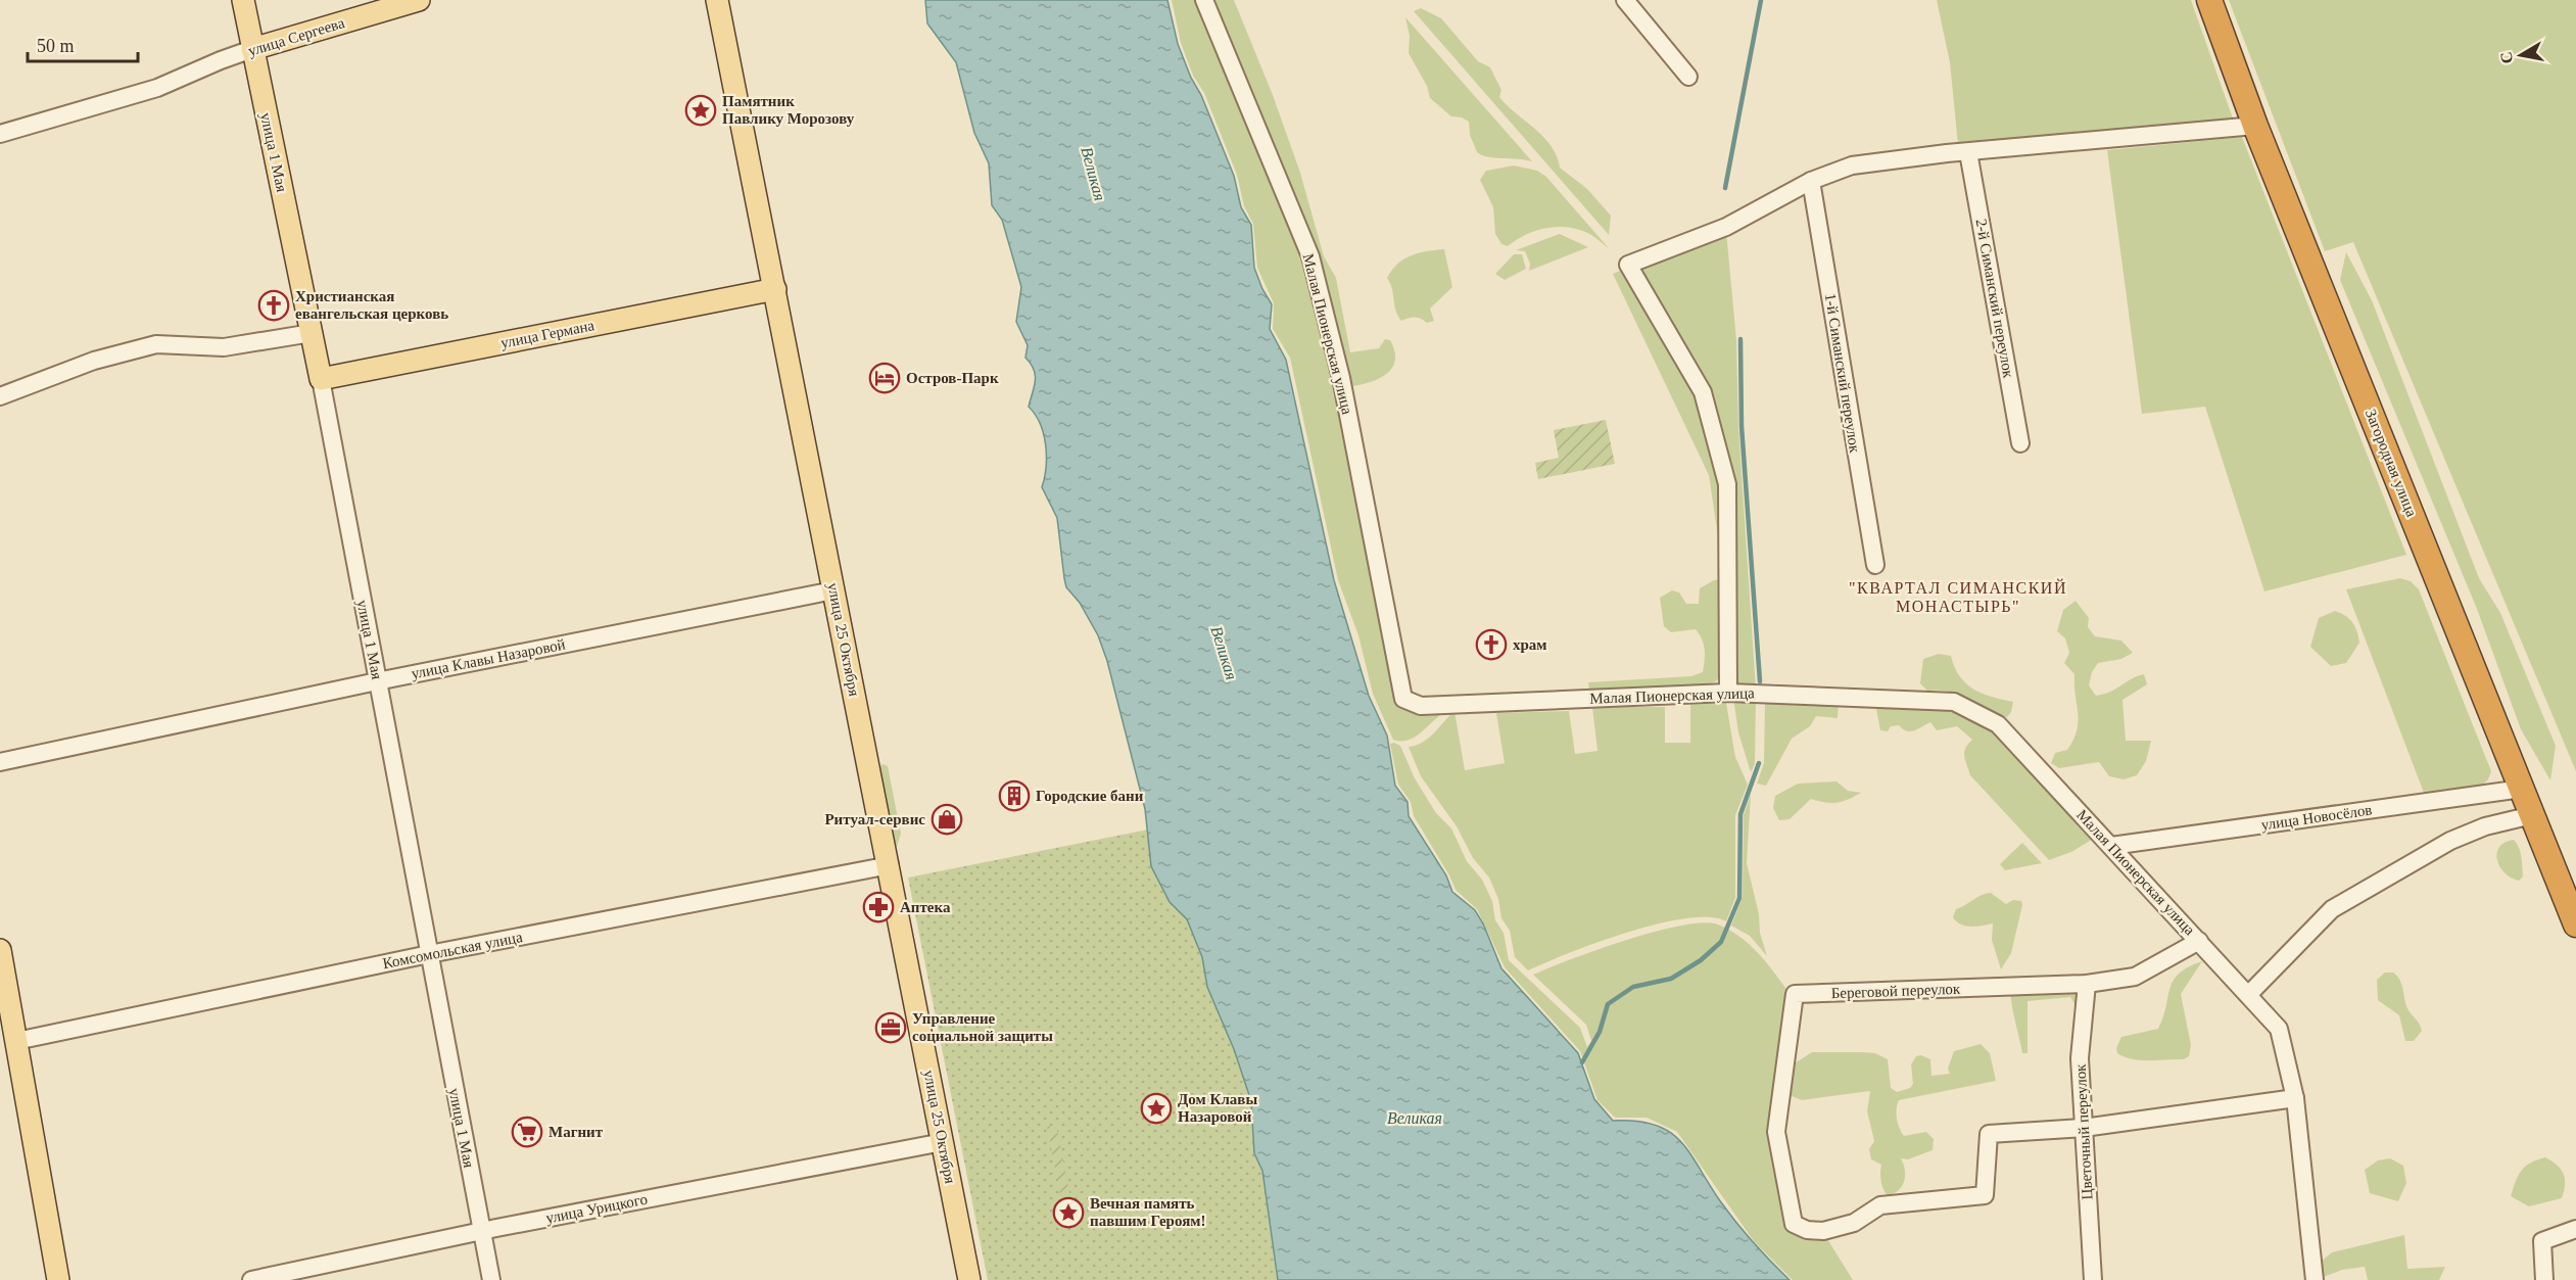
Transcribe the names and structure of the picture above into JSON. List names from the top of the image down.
{
  "streets": {
    "highway": ["Загородная улица"],
    "main road": [
      "улица Сергеева",
      "улица 1 Мая",
      "улица Германа",
      "улица 25 Октября"
    ],
    "street": [
      "2-й Симанский переулок",
      "Малая Пионерская улица",
      "1-й Симанский переулок",
      "улица Клавы Назаровой",
      "улица Новосёлов",
      "Комсомольская улица",
      "Береговой переулок",
      "Цветочный переулок",
      "улица Урицкого"
    ]
  },
  "crossings": [
    ["улица Сергеева", "улица 1 Мая"],
    ["улица 1 Мая", "улица Германа"],
    ["улица 1 Мая", "улица Клавы Назаровой"],
    ["улица 1 Мая", "Комсомольская улица"],
    ["улица 1 Мая", "улица Урицкого"],
    ["улица Германа", "улица 25 Октября"],
    ["Малая Пионерская улица", "улица Новосёлов"],
    ["Малая Пионерская улица", "Береговой переулок"],
    ["Загородная улица", "улица Новосёлов"],
    ["улица 25 Октября", "улица Клавы Назаровой"],
    ["улица 25 Октября", "Комсомольская улица"],
    ["улица 25 Октября", "улица Урицкого"],
    ["Береговой переулок", "Цветочный переулок"]
  ],
  "districts": ["\"КВАРТАЛ СИМАНСКИЙ МОНАСТЫРЬ\""],
  "water": ["Великая"],
  "places": {
    "place": ["Памятник Павлику Морозову", "Дом Клавы Назаровой", "Вечная память павшим Героям!"],
    "church": ["Христианская евангельская церковь", "храм"],
    "hotel": ["Остров-Парк"],
    "building": ["Городские бани"],
    "shop": ["Ритуал-сервис"],
    "pharmacy": ["Аптека"],
    "office": ["Управление социальной защиты"],
    "supermarket": ["Магнит"]
  },
  "scale_bar": "50 m",
  "north": "left"
}
